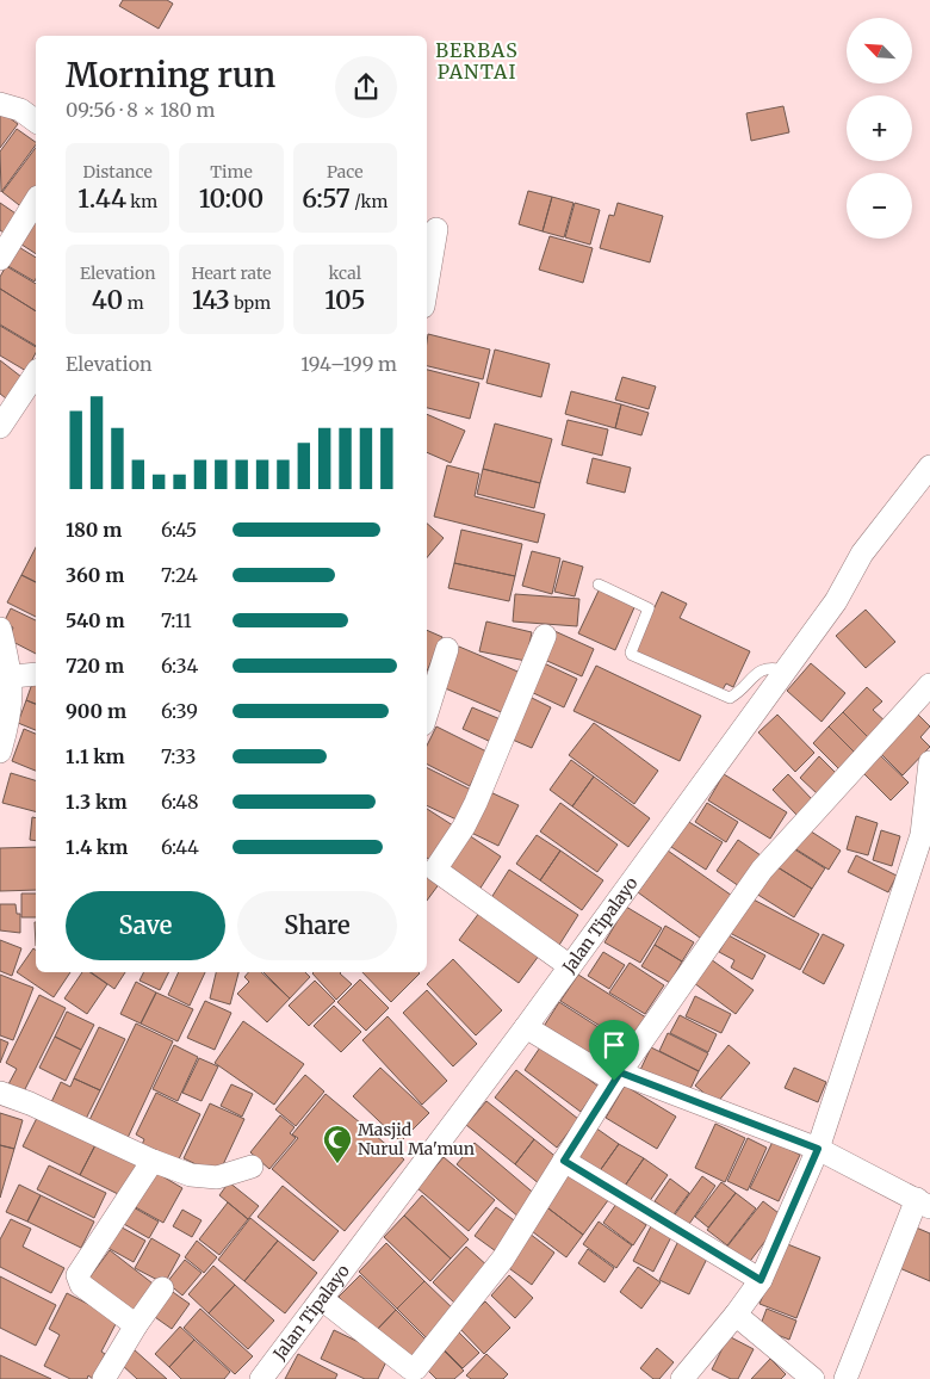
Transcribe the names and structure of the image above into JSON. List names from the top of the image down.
{
  "streets": {
    "street": ["Jalan Tipalayo"]
  },
  "districts": ["BERBAS PANTAI"],
  "places": {
    "mosque": ["Masjid Nurul Ma'mun"]
  },
  "north": "top left",
  "page": {
    "map_buttons": ["+", "−"],
    "heading": ["Morning run", "09:56 · 8 × 180 m"],
    "stats": [
      ["Distance", "1.44 km"],
      ["Time", "10:00"],
      ["Pace", "6:57 /km"],
      ["Elevation", "40 m"],
      ["Heart rate", "143 bpm"],
      ["kcal", "105"]
    ],
    "chart": ["Elevation", "194–199 m"],
    "list": [
      {
        "name": "180 m",
        "note": "6:45"
      },
      {
        "name": "360 m",
        "note": "7:24"
      },
      {
        "name": "540 m",
        "note": "7:11"
      },
      {
        "name": "720 m",
        "note": "6:34"
      },
      {
        "name": "900 m",
        "note": "6:39"
      },
      {
        "name": "1.1 km",
        "note": "7:33"
      },
      {
        "name": "1.3 km",
        "note": "6:48"
      },
      {
        "name": "1.4 km",
        "note": "6:44"
      }
    ],
    "buttons": ["Save", "Share"]
  }
}
